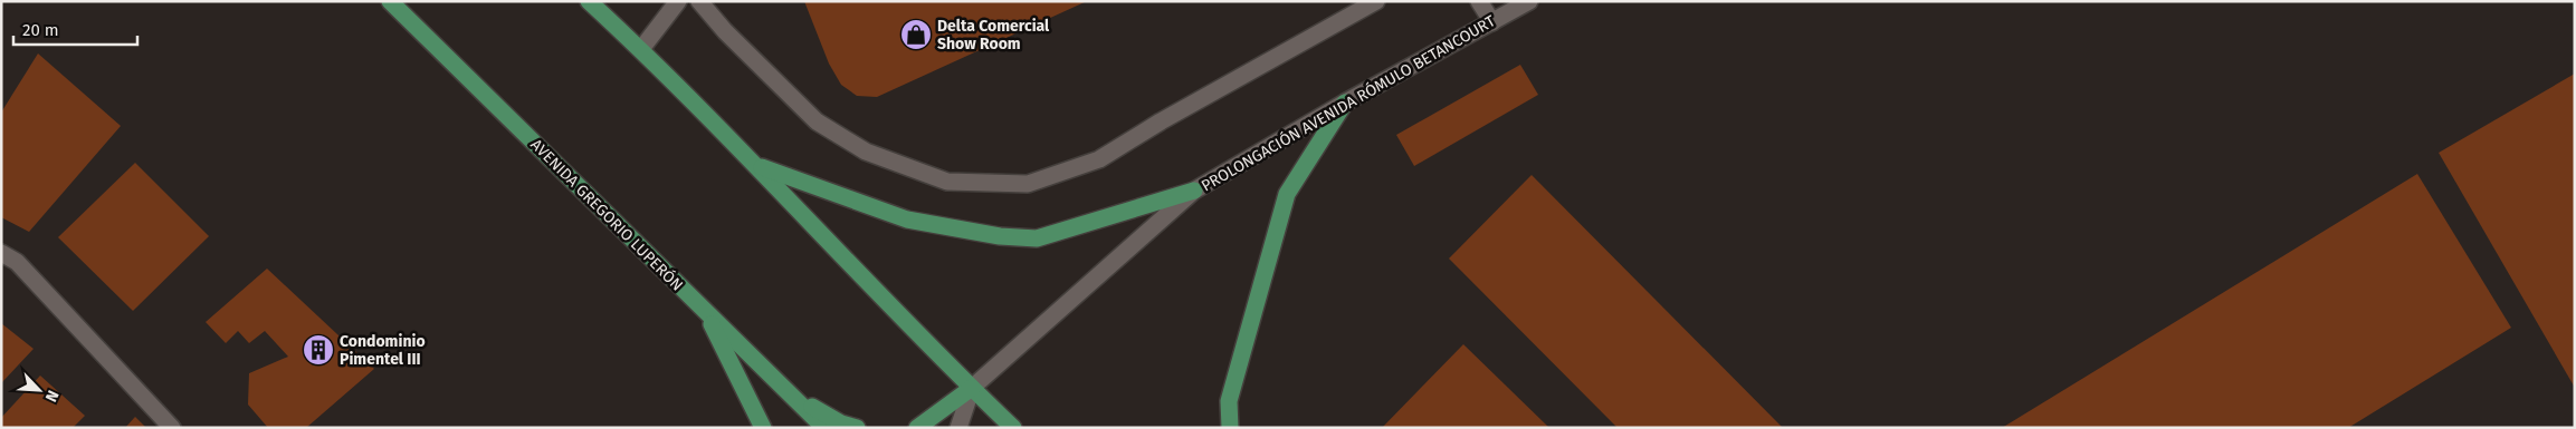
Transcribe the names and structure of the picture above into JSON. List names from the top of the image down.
{
  "streets": {
    "main road": ["AVENIDA GREGORIO LUPERÓN"],
    "street": ["PROLONGACIÓN AVENIDA RÓMULO BETANCOURT"]
  },
  "places": {
    "shop": ["Delta Comercial Show Room"],
    "building": ["Condominio Pimentel III"]
  },
  "scale_bar": "20 m",
  "north": "bottom right"
}
